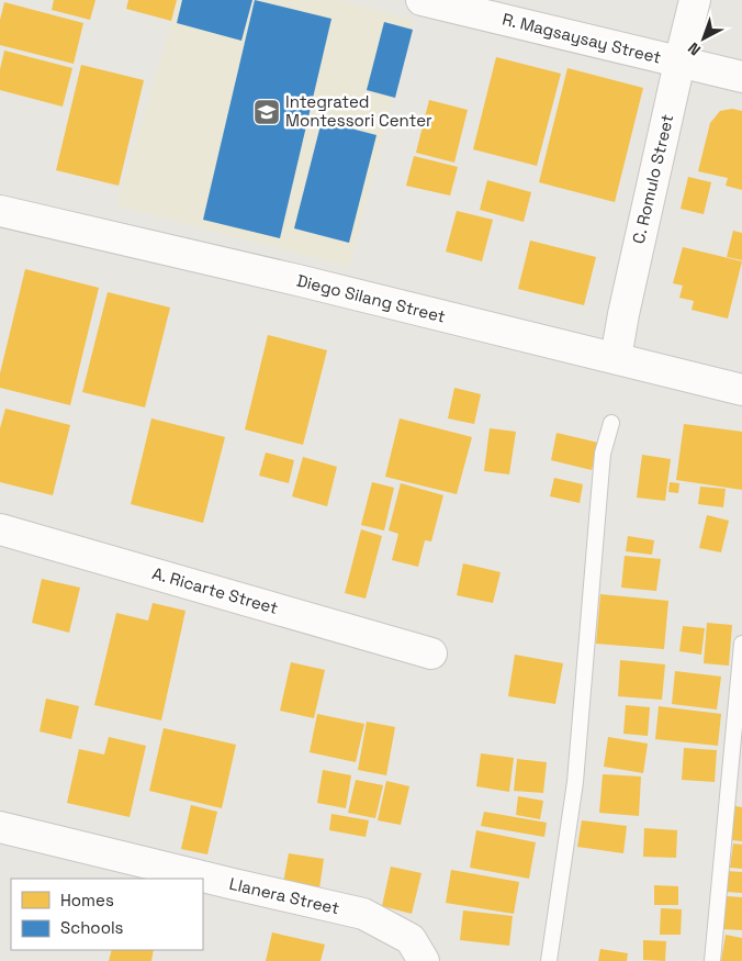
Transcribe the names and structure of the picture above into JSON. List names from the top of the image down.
{
  "streets": {
    "street": [
      "R. Magsaysay Street",
      "C. Romulo Street",
      "Diego Silang Street",
      "A. Ricarte Street",
      "Llanera Street"
    ]
  },
  "crossings": [
    ["R. Magsaysay Street", "C. Romulo Street"],
    ["C. Romulo Street", "Diego Silang Street"]
  ],
  "places": {
    "school or university": ["Integrated Montessori Center"]
  },
  "legend": ["Homes", "Schools"],
  "north": "bottom left"
}
